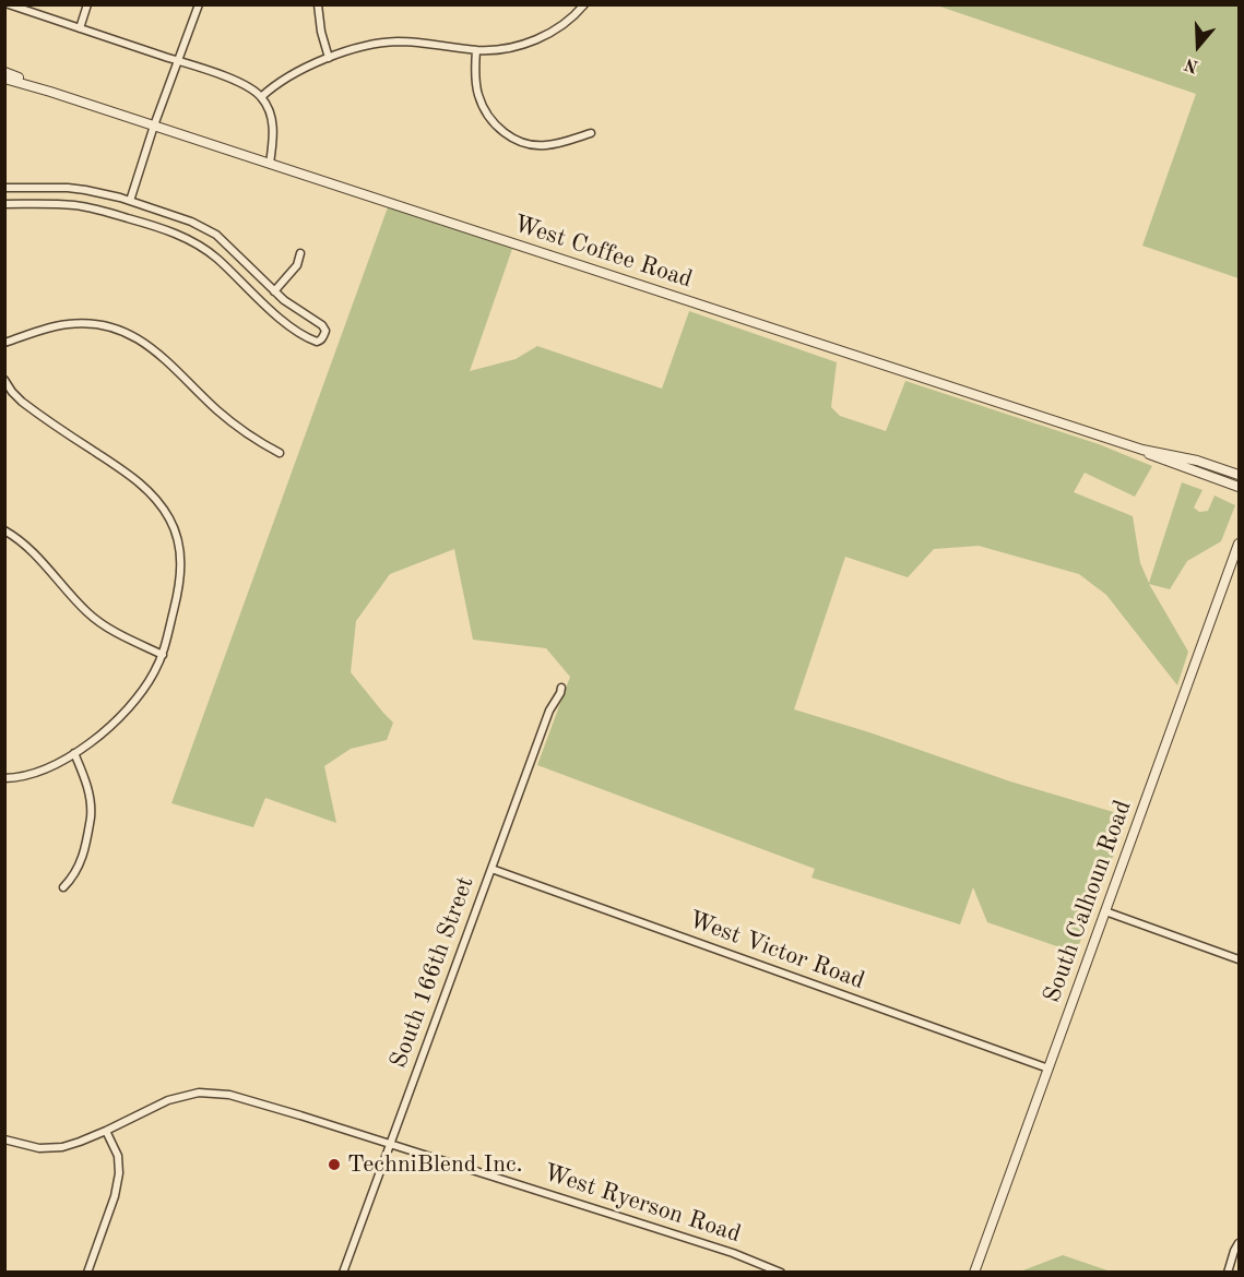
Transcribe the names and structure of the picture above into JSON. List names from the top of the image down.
{
  "streets": {
    "street": [
      "West Coffee Road",
      "South Calhoun Road",
      "West Victor Road",
      "South 166th Street",
      "West Ryerson Road"
    ]
  },
  "crossings": [
    ["South Calhoun Road", "West Victor Road"],
    ["West Victor Road", "South 166th Street"],
    ["South 166th Street", "West Ryerson Road"]
  ],
  "places": ["TechniBlend Inc."],
  "north": "bottom"
}
